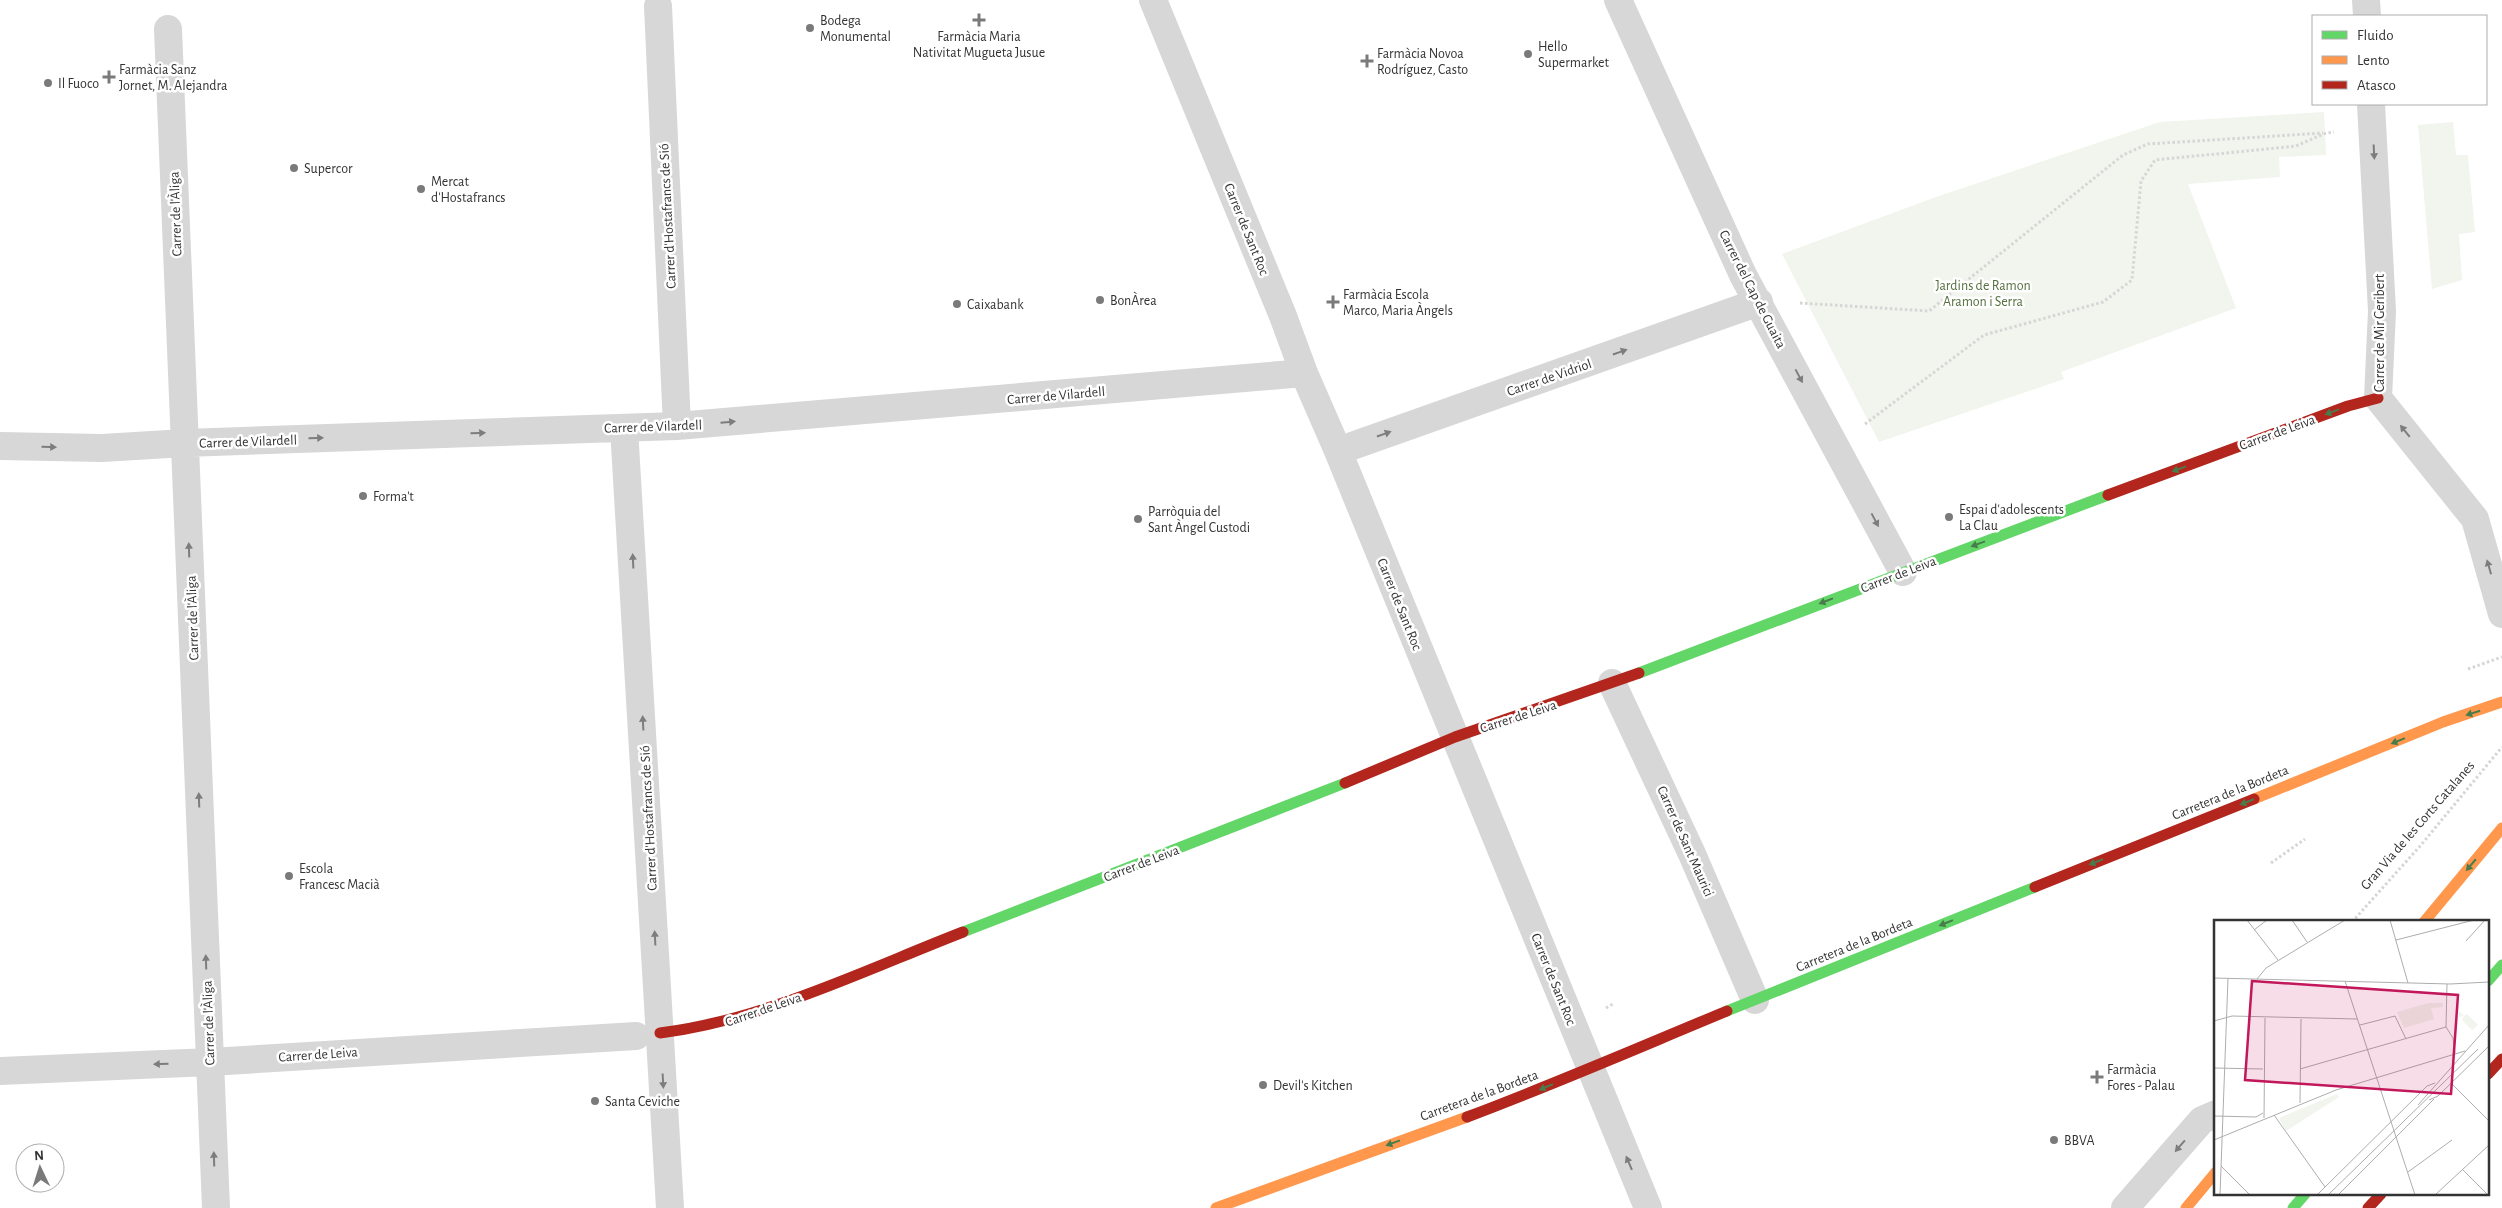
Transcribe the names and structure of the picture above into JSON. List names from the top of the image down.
{
  "streets": {
    "street": [
      "Carrer de l'Àliga",
      "Carrer d'Hostafrancs de Sió",
      "Carrer de Sant Roc",
      "Carrer del Cap de Guaita",
      "Carrer de Mir Geribert",
      "Carrer de Vidriol",
      "Carrer de Vilardell",
      "Carrer de Leiva",
      "Carretera de la Bordeta",
      "Carrer de Sant Maurici"
    ],
    "path": ["Gran Via de les Corts Catalanes"]
  },
  "crossings": [
    ["Carrer de l'Àliga", "Carrer de Vilardell"],
    ["Carrer de l'Àliga", "Carrer de Leiva"],
    ["Carrer d'Hostafrancs de Sió", "Carrer de Vilardell"],
    ["Carrer d'Hostafrancs de Sió", "Carrer de Leiva"],
    ["Carrer de Sant Roc", "Carrer de Vidriol"],
    ["Carrer de Sant Roc", "Carrer de Vilardell"],
    ["Carrer de Sant Roc", "Carrer de Leiva"],
    ["Carrer de Sant Roc", "Carretera de la Bordeta"],
    ["Carrer del Cap de Guaita", "Carrer de Vidriol"],
    ["Carrer del Cap de Guaita", "Carrer de Leiva"],
    ["Carrer de Mir Geribert", "Carrer de Leiva"],
    ["Carrer de Leiva", "Carrer de Sant Maurici"],
    ["Carretera de la Bordeta", "Carrer de Sant Maurici"]
  ],
  "one_way": [
    "Carrer de l'Àliga",
    "Carrer del Cap de Guaita",
    "Carrer de Vidriol",
    "Carrer de Vilardell",
    "Carrer de Leiva",
    "Carretera de la Bordeta"
  ],
  "parks": ["Jardins de Ramon Aramon i Serra"],
  "places": {
    "health": [
      "Farmàcia Maria Nativitat Mugueta Jusue",
      "Farmàcia Novoa Rodríguez, Casto",
      "Farmàcia Sanz Jornet, M. Alejandra",
      "Farmàcia Escola Marco, Maria Àngels",
      "Farmàcia Fores - Palau"
    ],
    "other": [
      "Bodega Monumental",
      "Hello Supermarket",
      "Il Fuoco",
      "Supercor",
      "Mercat d'Hostafrancs",
      "BonÀrea",
      "Caixabank",
      "Forma't",
      "Espai d'adolescents La Clau",
      "Parròquia del Sant Àngel Custodi",
      "Escola Francesc Macià",
      "Devil's Kitchen",
      "Santa Ceviche",
      "BBVA"
    ]
  },
  "legend": ["Fluido", "Lento", "Atasco"],
  "north": "top"
}
